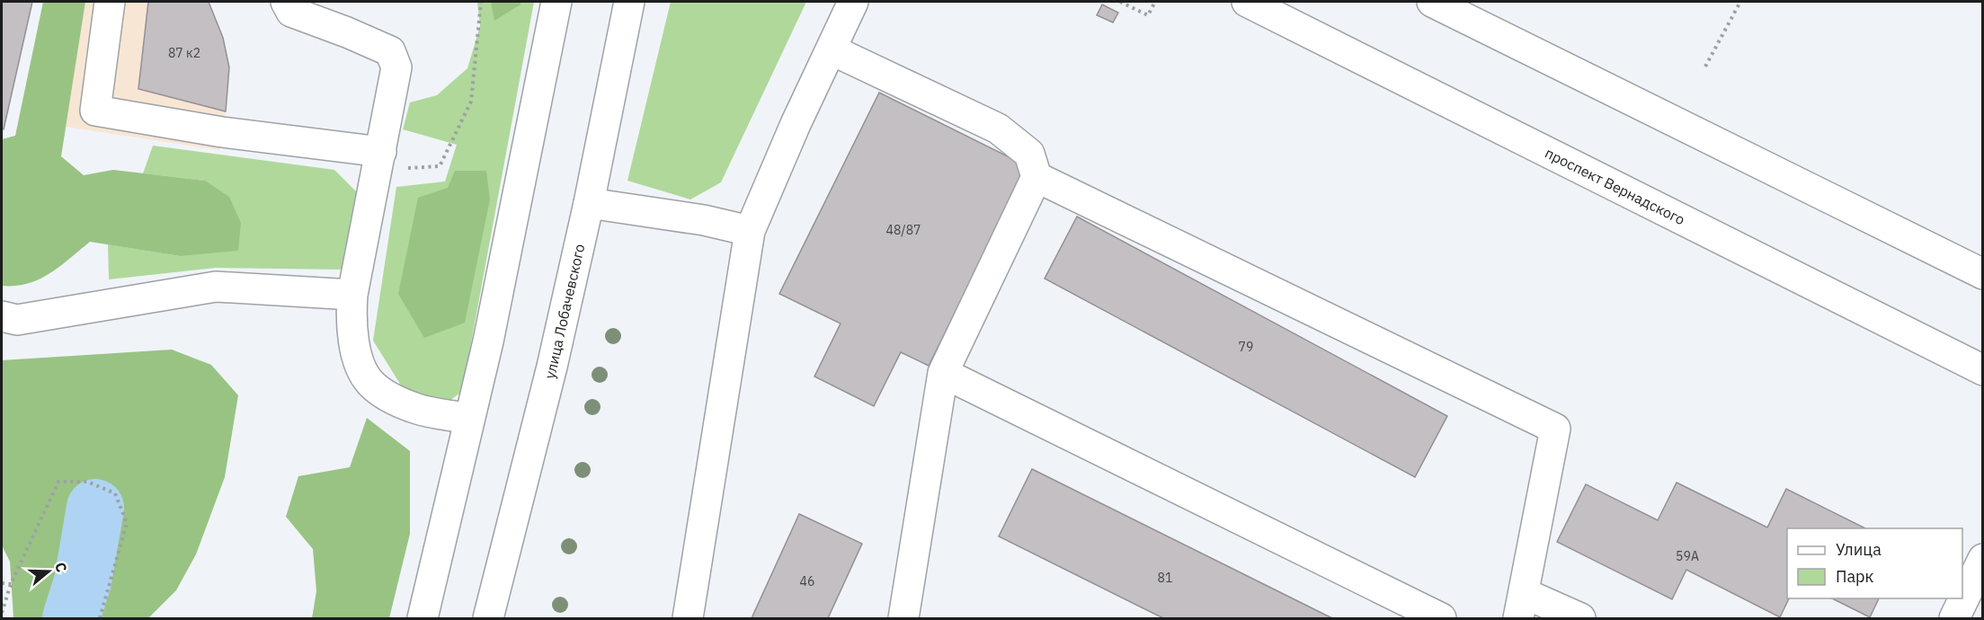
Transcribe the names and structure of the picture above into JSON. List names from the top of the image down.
{
  "streets": {
    "main road": ["проспект Вернадского", "улица Лобачевского"]
  },
  "house_numbers": [
    "87 к2",
    "48/87",
    "79",
    "59А",
    "81",
    "46"
  ],
  "legend": ["Улица", "Парк"],
  "north": "right"
}
